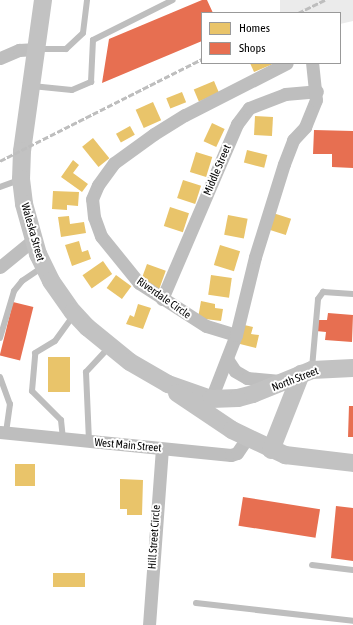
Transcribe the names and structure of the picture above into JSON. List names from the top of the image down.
{
  "streets": {
    "main road": ["Waleska Street", "North Street"],
    "street": [
      "Middle Street",
      "Riverdale Circle",
      "West Main Street",
      "Hill Street Circle"
    ]
  },
  "crossings": [
    ["Middle Street", "Riverdale Circle"],
    ["Waleska Street", "North Street"],
    ["West Main Street", "Hill Street Circle"]
  ],
  "legend": ["Homes", "Shops"]
}
